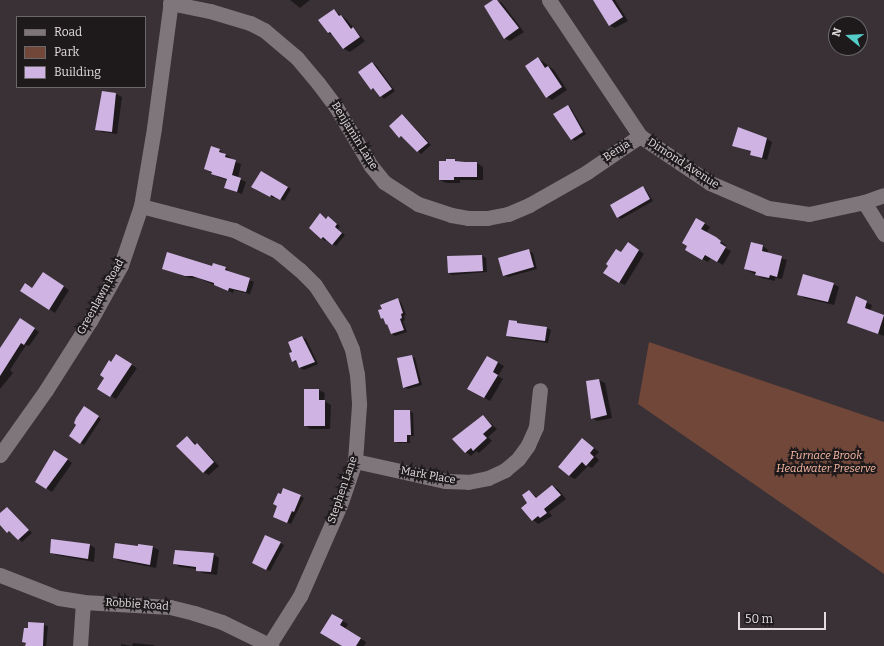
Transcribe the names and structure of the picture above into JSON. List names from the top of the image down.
{
  "streets": {
    "street": [
      "Benjamin Lane",
      "Benja",
      "Dimond Avenue",
      "Greenlawn Road",
      "Mark Place",
      "Stephen Lane",
      "Robbie Road"
    ]
  },
  "crossings": [
    ["Benjamin Lane", "Benja"],
    ["Benjamin Lane", "Greenlawn Road"],
    ["Benja", "Dimond Avenue"],
    ["Greenlawn Road", "Stephen Lane"],
    ["Mark Place", "Stephen Lane"],
    ["Stephen Lane", "Robbie Road"]
  ],
  "parks": ["Furnace Brook Headwater Preserve"],
  "legend": ["Road", "Park", "Building"],
  "scale_bar": "50 m",
  "north": "left"
}
